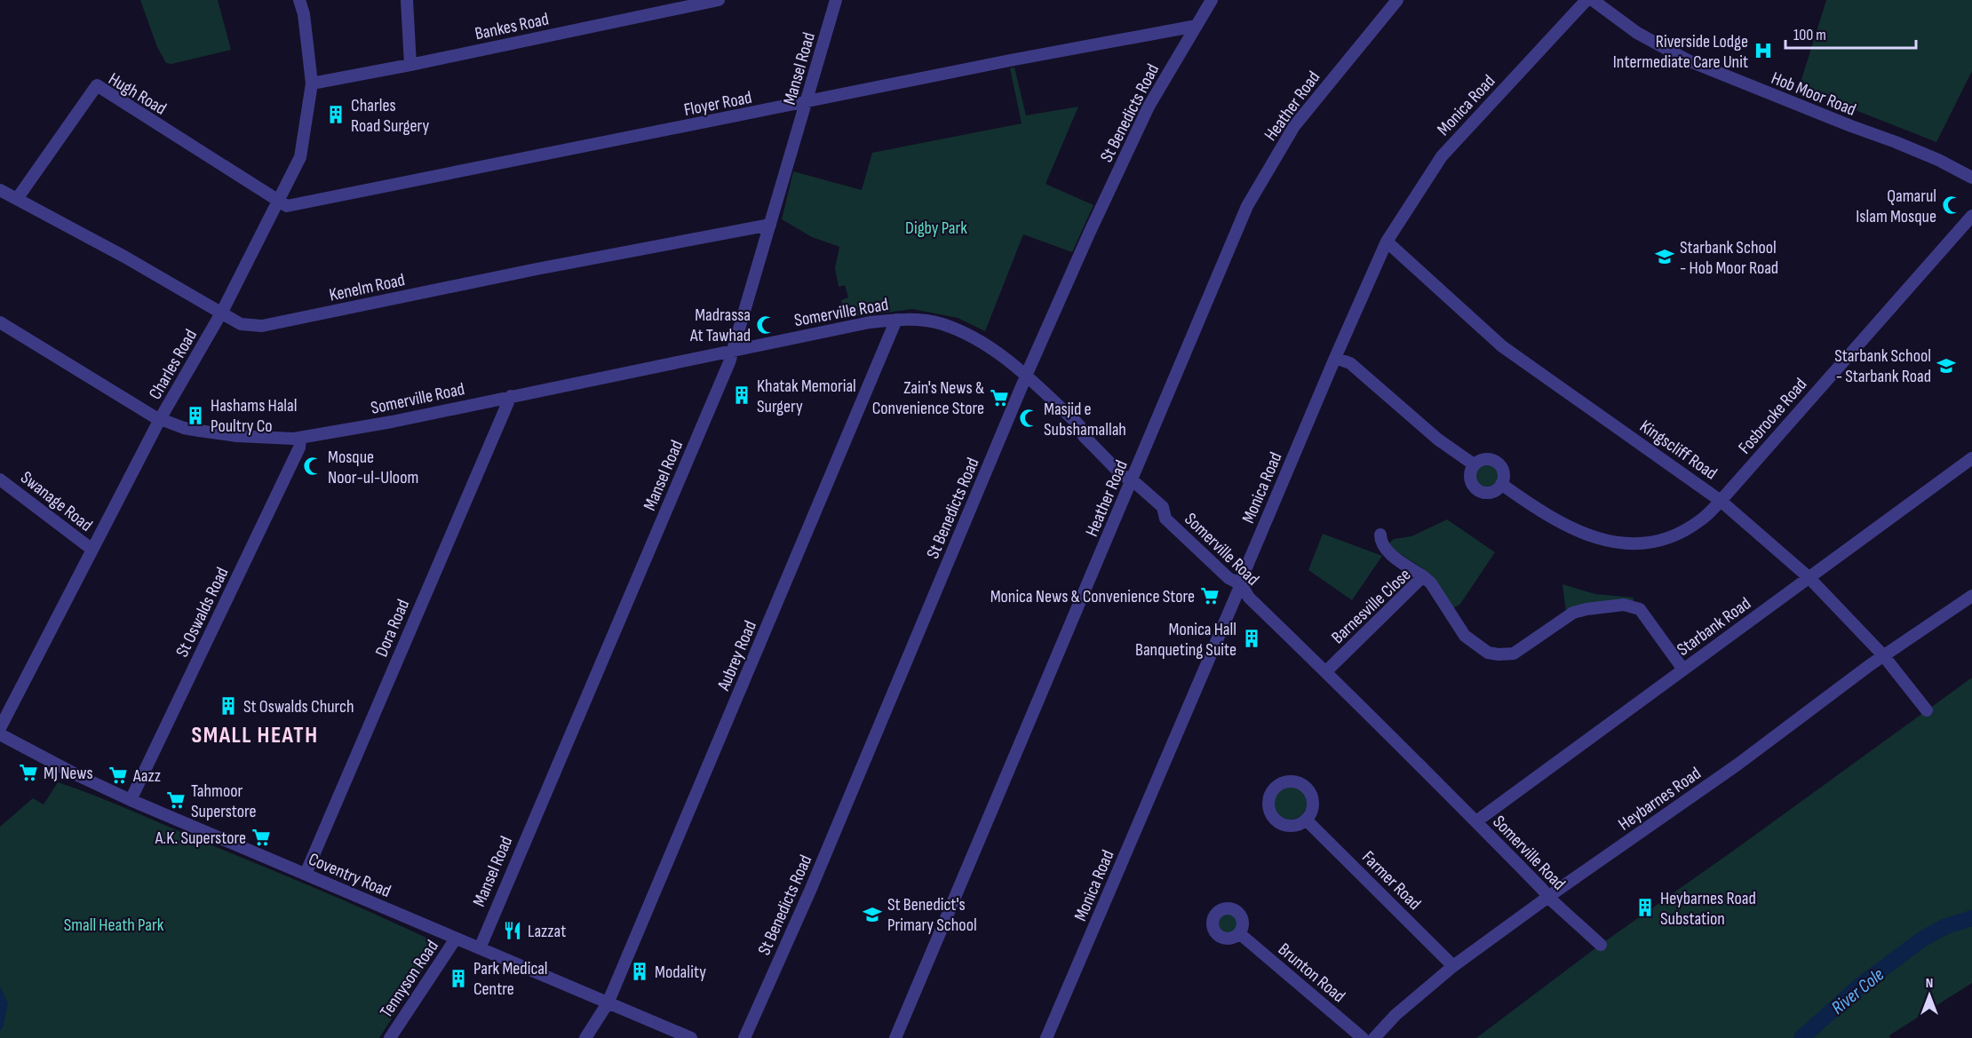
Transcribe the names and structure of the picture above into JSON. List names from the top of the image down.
{
  "streets": {
    "street": [
      "Bankes Road",
      "Mansel Road",
      "Hugh Road",
      "Hob Moor Road",
      "Floyer Road",
      "Monica Road",
      "Heather Road",
      "St Benedicts Road",
      "Kenelm Road",
      "Somerville Road",
      "Charles Road",
      "Fosbrooke Road",
      "Kingscliff Road",
      "Swanage Road",
      "Barnesville Close",
      "St Oswalds Road",
      "Starbank Road",
      "Dora Road",
      "Aubrey Road",
      "Heybarnes Road",
      "Coventry Road",
      "Farmer Road",
      "Brunton Road",
      "Tennyson Road"
    ]
  },
  "crossings": [
    ["Bankes Road", "Charles Road"],
    ["Mansel Road", "Floyer Road"],
    ["Mansel Road", "Kenelm Road"],
    ["Mansel Road", "Somerville Road"],
    ["Mansel Road", "Coventry Road"],
    ["Hugh Road", "Floyer Road"],
    ["Hugh Road", "Kenelm Road"],
    ["Hugh Road", "Charles Road"],
    ["Floyer Road", "St Benedicts Road"],
    ["Floyer Road", "Charles Road"],
    ["Monica Road", "Somerville Road"],
    ["Monica Road", "Kingscliff Road"],
    ["Heather Road", "Somerville Road"],
    ["St Benedicts Road", "Somerville Road"],
    ["Kenelm Road", "Charles Road"],
    ["Somerville Road", "Charles Road"],
    ["Somerville Road", "Barnesville Close"],
    ["Somerville Road", "St Oswalds Road"],
    ["Somerville Road", "Starbank Road"],
    ["Somerville Road", "Dora Road"],
    ["Somerville Road", "Aubrey Road"],
    ["Somerville Road", "Heybarnes Road"],
    ["Charles Road", "Swanage Road"],
    ["Fosbrooke Road", "Kingscliff Road"],
    ["Kingscliff Road", "Starbank Road"],
    ["Kingscliff Road", "Heybarnes Road"],
    ["Barnesville Close", "Starbank Road"],
    ["St Oswalds Road", "Coventry Road"],
    ["Dora Road", "Coventry Road"],
    ["Aubrey Road", "Coventry Road"],
    ["Heybarnes Road", "Farmer Road"],
    ["Coventry Road", "Tennyson Road"]
  ],
  "districts": ["SMALL HEATH"],
  "water": ["River Cole"],
  "parks": ["Digby Park", "Small Heath Park"],
  "places": {
    "hospital": ["Riverside Lodge Intermediate Care Unit"],
    "building": [
      "Charles Road Surgery",
      "Khatak Memorial Surgery",
      "Hashams Halal Poultry Co",
      "Monica Hall Banqueting Suite",
      "St Oswalds Church",
      "Heybarnes Road Substation",
      "Modality",
      "Park Medical Centre"
    ],
    "mosque": [
      "Qamarul Islam Mosque",
      "Madrassa At Tawhad",
      "Masjid e Subshamallah",
      "Mosque Noor-ul-Uloom"
    ],
    "school or university": ["Starbank School - Hob Moor Road", "Starbank School - Starbank Road", "St Benedict's Primary School"],
    "supermarket": [
      "Zain's News & Convenience Store",
      "Monica News & Convenience Store",
      "MJ News",
      "Aazz",
      "Tahmoor Superstore",
      "A.K. Superstore"
    ],
    "restaurant": ["Lazzat"]
  },
  "scale_bar": "100 m",
  "north": "top"
}
